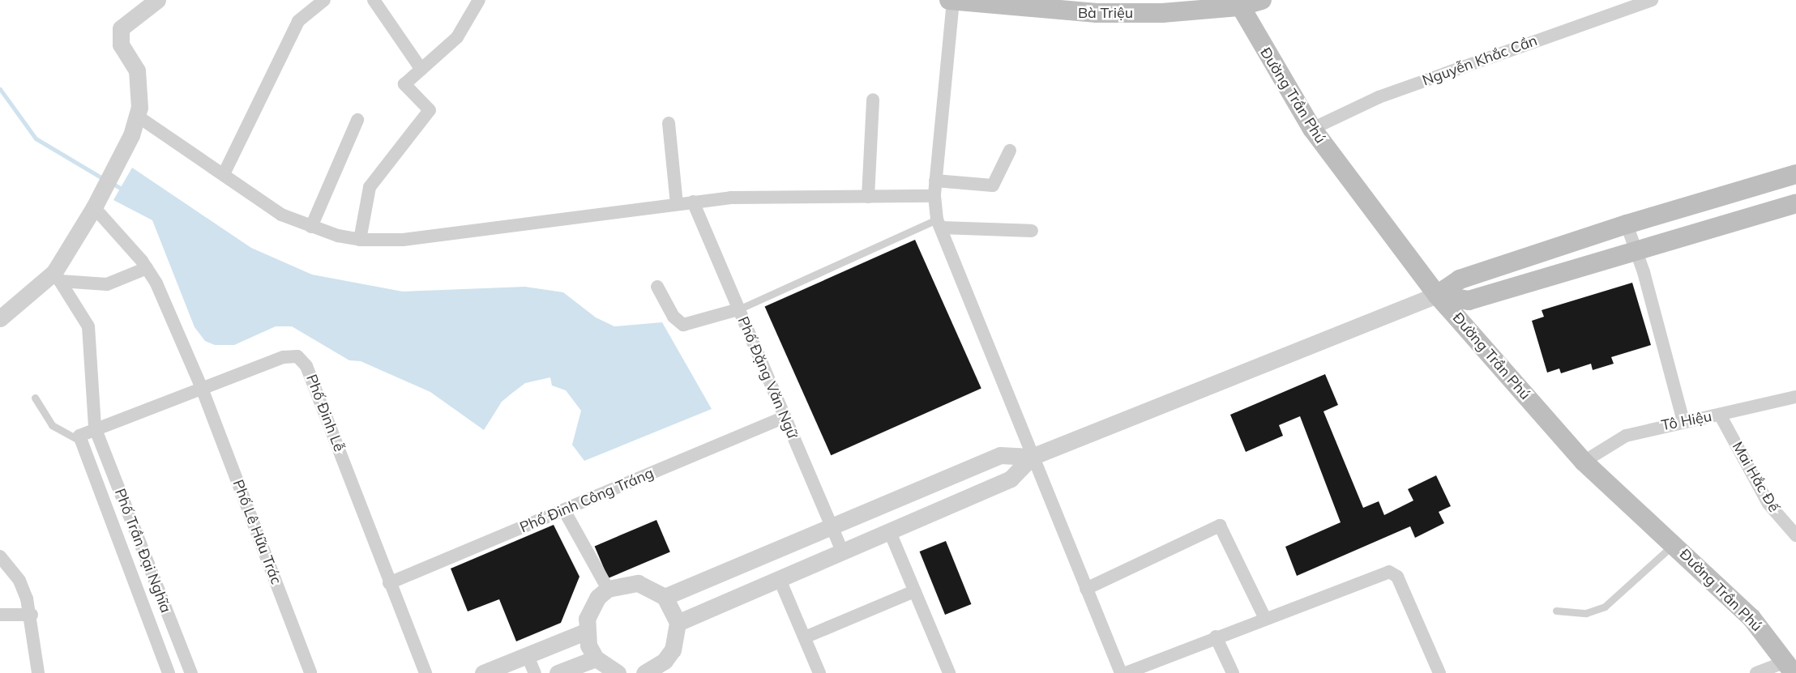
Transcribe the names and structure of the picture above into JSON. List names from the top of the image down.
{
  "streets": {
    "main road": ["Bà Triệu", "Đường Trần Phú"],
    "street": [
      "Nguyễn Khắc Cần",
      "Phố Đặng Văn Ngữ",
      "Phố Đinh Lễ",
      "Tô Hiệu",
      "Mai Hắc Đế",
      "Phố Đinh Công Tráng",
      "Phố Lê Hữu Trác",
      "Phố Trần Đại Nghĩa"
    ]
  },
  "crossings": [
    ["Bà Triệu", "Đường Trần Phú"],
    ["Nguyễn Khắc Cần", "Đường Trần Phú"],
    ["Đường Trần Phú", "Tô Hiệu"],
    ["Phố Đặng Văn Ngữ", "Phố Đinh Công Tráng"],
    ["Phố Đinh Lễ", "Phố Đinh Công Tráng"],
    ["Phố Đinh Lễ", "Phố Lê Hữu Trác"],
    ["Phố Đinh Lễ", "Phố Trần Đại Nghĩa"],
    ["Tô Hiệu", "Mai Hắc Đế"]
  ]
}
